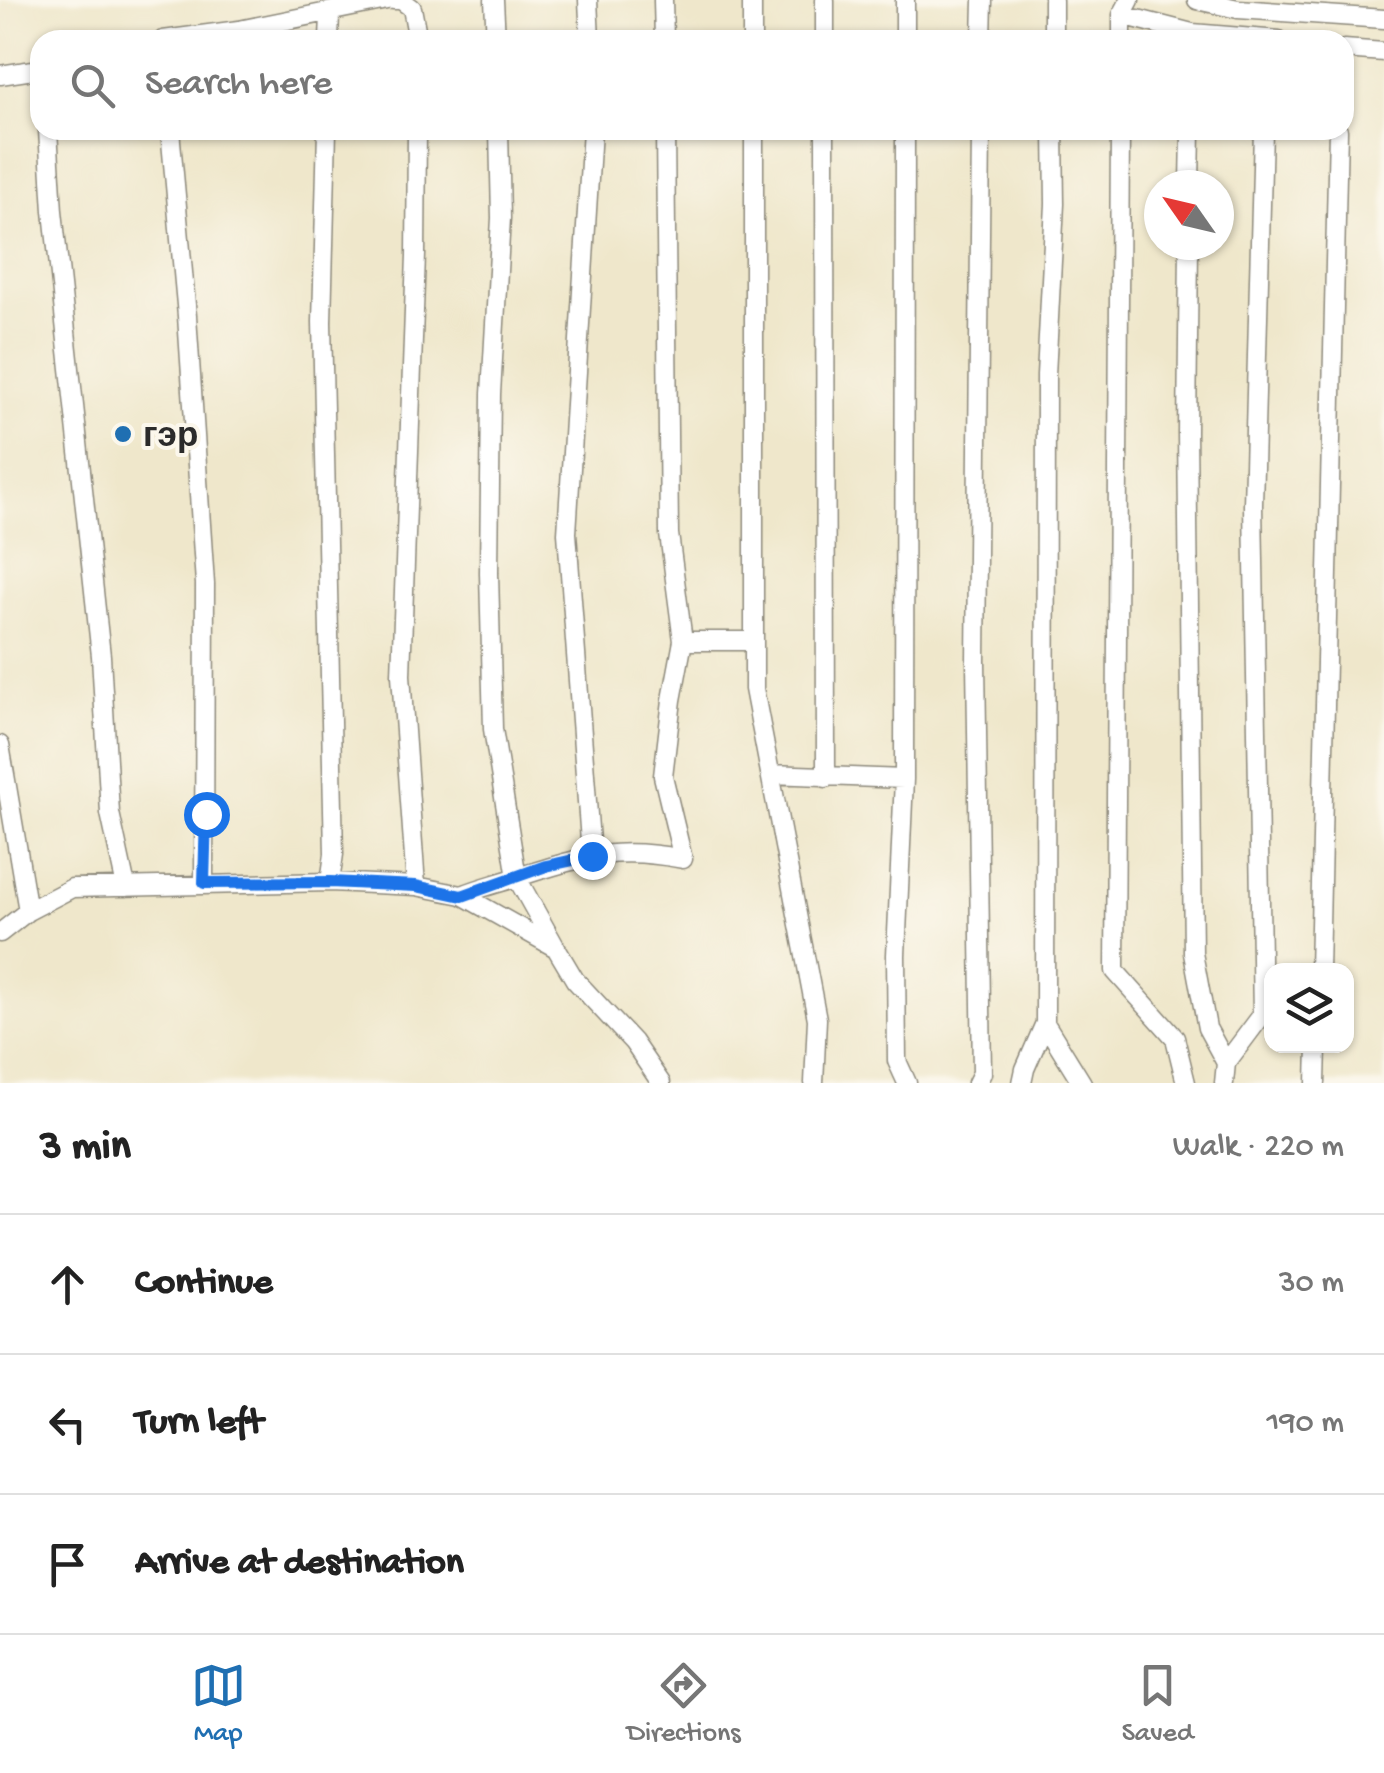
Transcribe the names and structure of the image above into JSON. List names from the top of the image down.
{
  "places": ["гэр"],
  "north": "top left",
  "page": {
    "search": "Search here",
    "heading": ["3 min", "Walk · 220 m"],
    "list": [
      ["Continue", "30 m"],
      ["Turn left", "190 m"],
      "Arrive at destination"
    ],
    "nav": ["Map", "Directions", "Saved"]
  }
}
